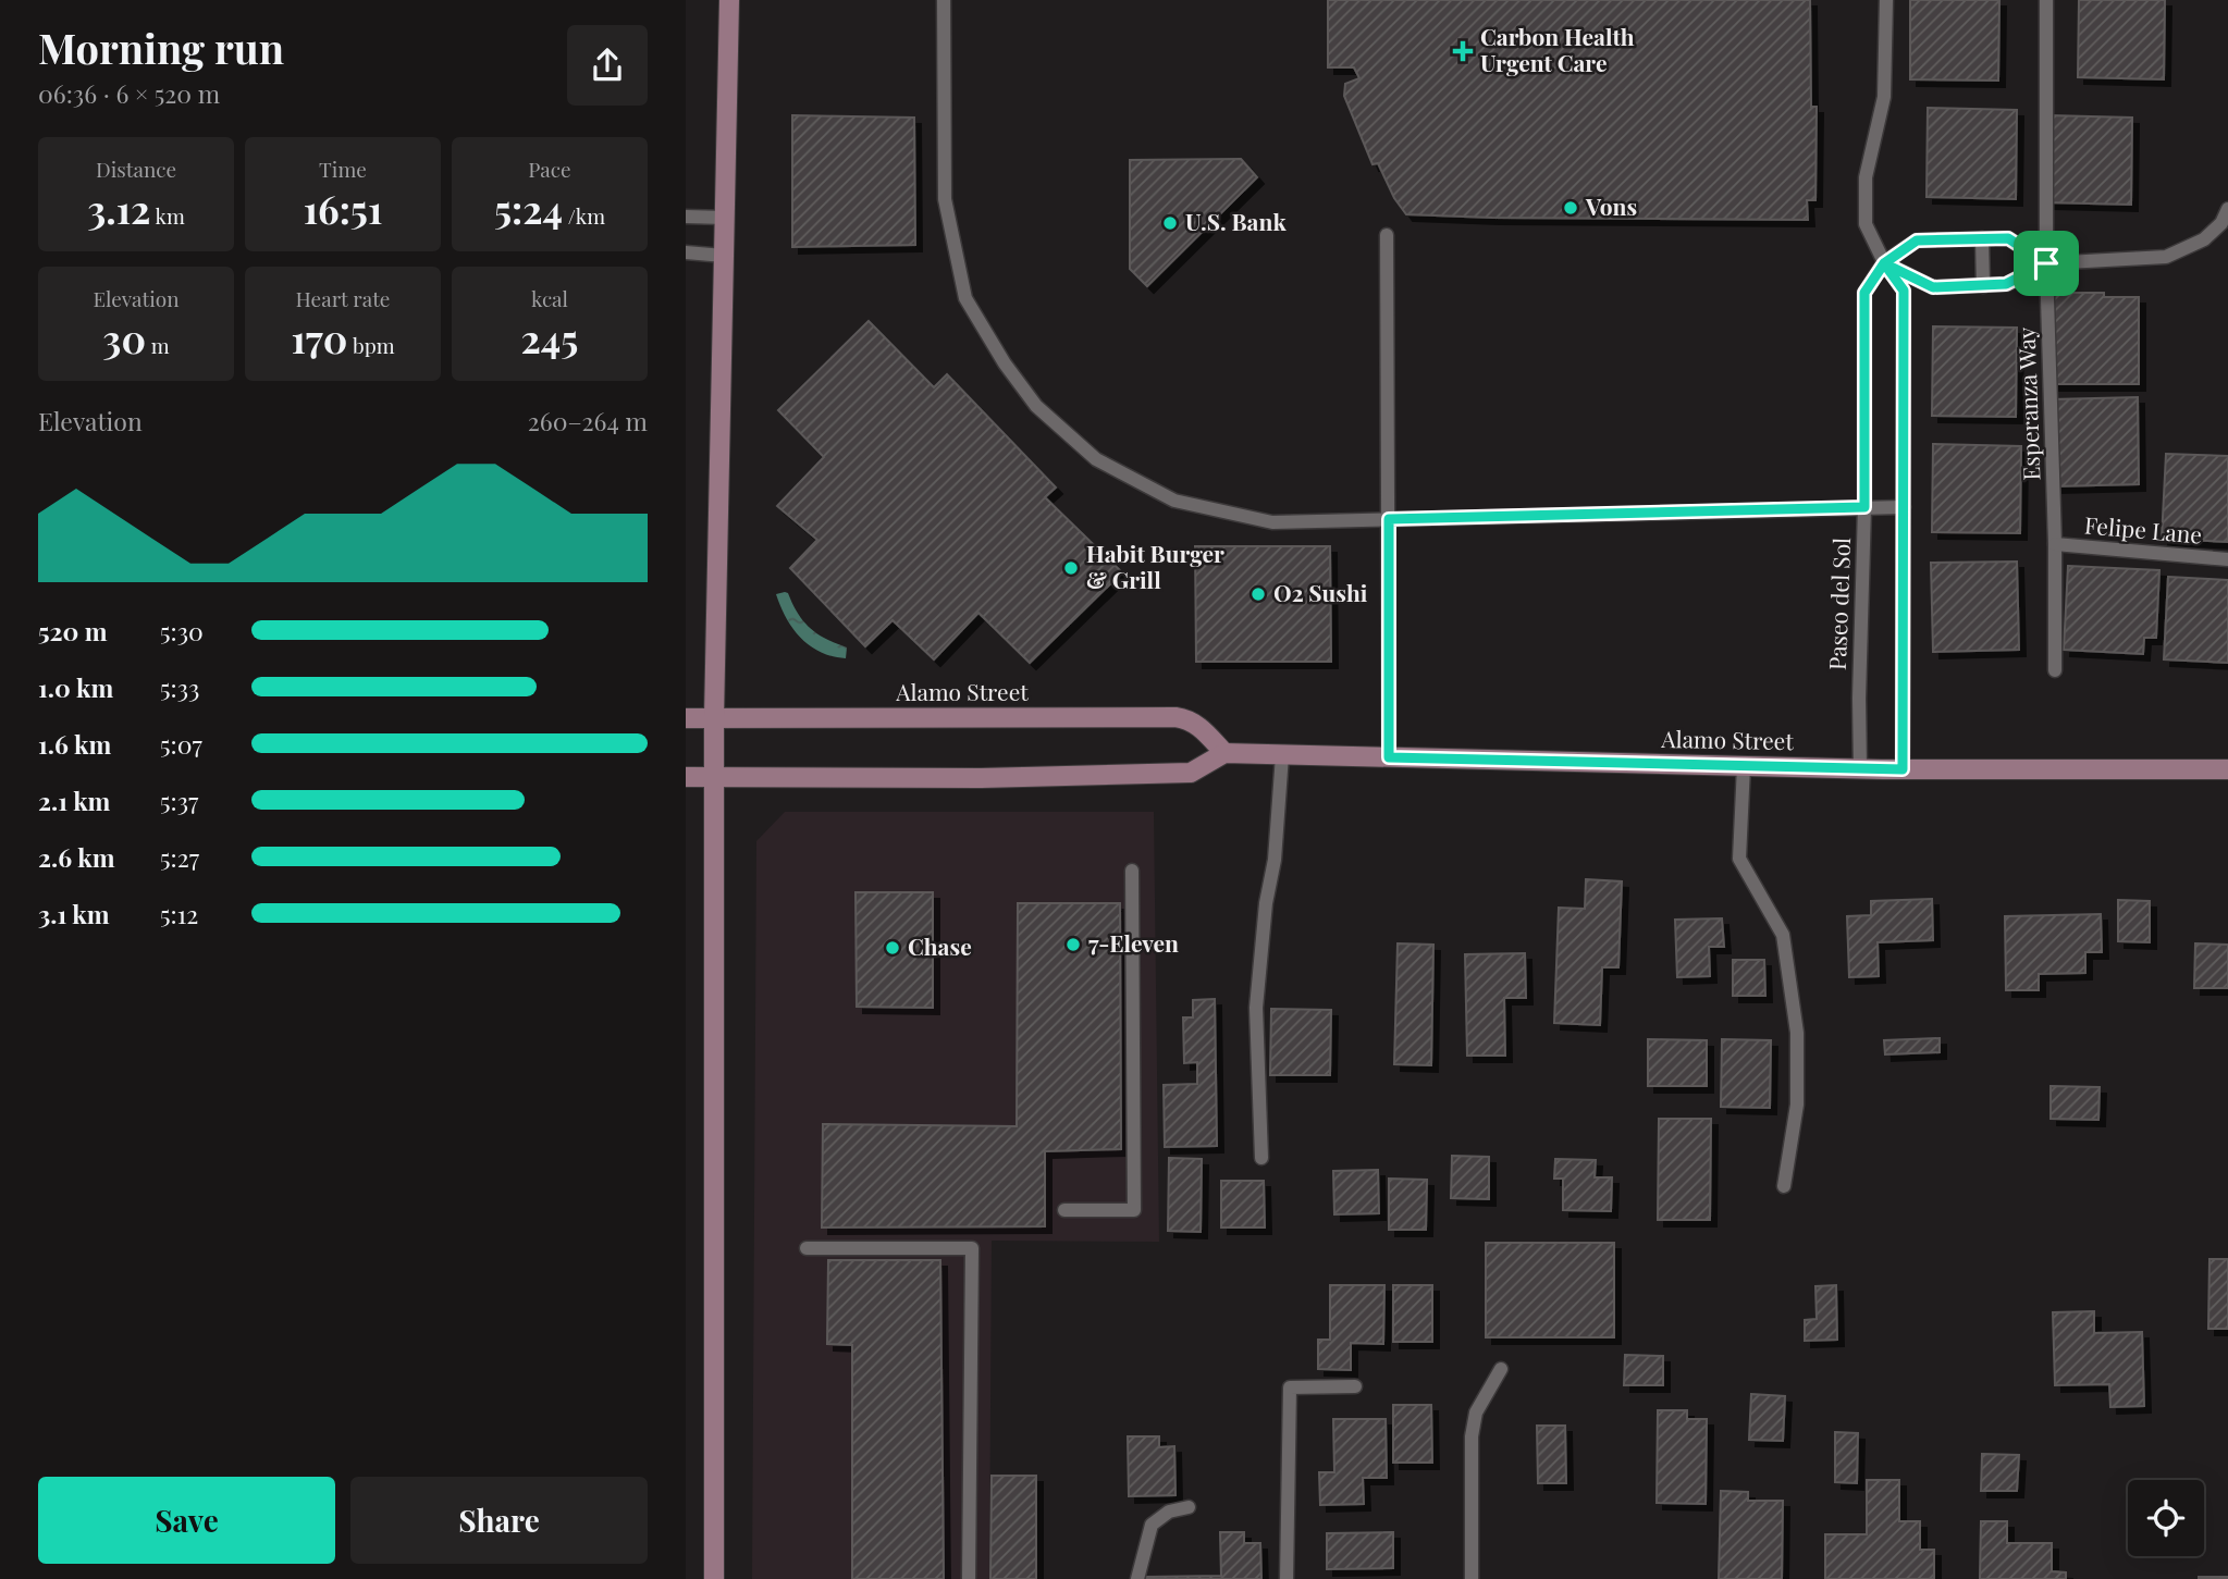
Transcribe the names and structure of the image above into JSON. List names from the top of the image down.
{
  "streets": {
    "main road": ["Alamo Street"],
    "lane": ["Esperanza Way", "Felipe Lane", "Paseo del Sol"]
  },
  "crossings": [
    ["Esperanza Way", "Felipe Lane"],
    ["Esperanza Way", "Paseo del Sol"],
    ["Paseo del Sol", "Alamo Street"]
  ],
  "places": {
    "health": ["Carbon Health Urgent Care"],
    "other": [
      "Vons",
      "U.S. Bank",
      "Habit Burger & Grill",
      "O2 Sushi",
      "7-Eleven",
      "Chase"
    ]
  },
  "page": {
    "heading": ["Morning run", "06:36 · 6 × 520 m"],
    "stats": [
      ["Distance", "3.12 km"],
      ["Time", "16:51"],
      ["Pace", "5:24 /km"],
      ["Elevation", "30 m"],
      ["Heart rate", "170 bpm"],
      ["kcal", "245"]
    ],
    "chart": ["Elevation", "260–264 m"],
    "list": [
      {
        "name": "520 m",
        "note": "5:30"
      },
      {
        "name": "1.0 km",
        "note": "5:33"
      },
      {
        "name": "1.6 km",
        "note": "5:07"
      },
      {
        "name": "2.1 km",
        "note": "5:37"
      },
      {
        "name": "2.6 km",
        "note": "5:27"
      },
      {
        "name": "3.1 km",
        "note": "5:12"
      }
    ],
    "buttons": ["Save", "Share"]
  }
}
